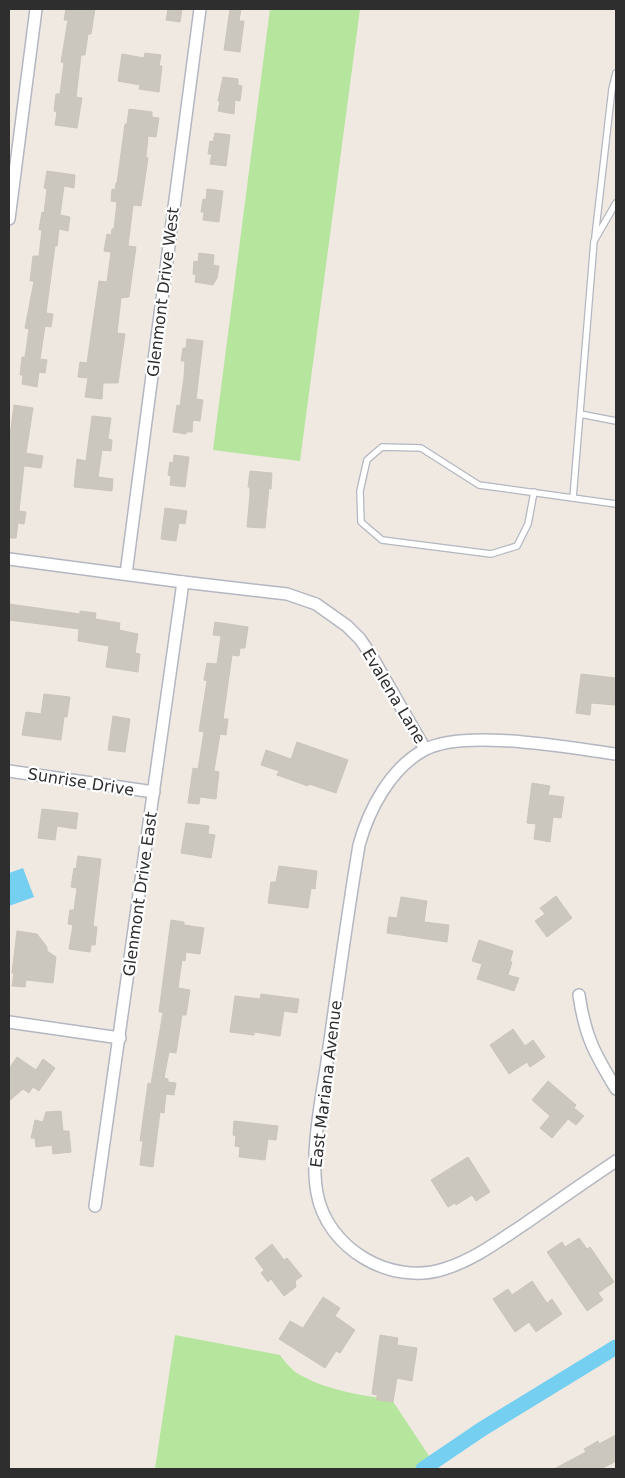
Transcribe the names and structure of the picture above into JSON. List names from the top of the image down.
{
  "streets": {
    "street": [
      "Glenmont Drive West",
      "Evalena Lane",
      "Sunrise Drive",
      "Glenmont Drive East",
      "East Mariana Avenue"
    ]
  },
  "crossings": [
    ["Glenmont Drive West", "Evalena Lane"],
    ["Evalena Lane", "Glenmont Drive East"],
    ["Evalena Lane", "East Mariana Avenue"],
    ["Sunrise Drive", "Glenmont Drive East"]
  ]
}
